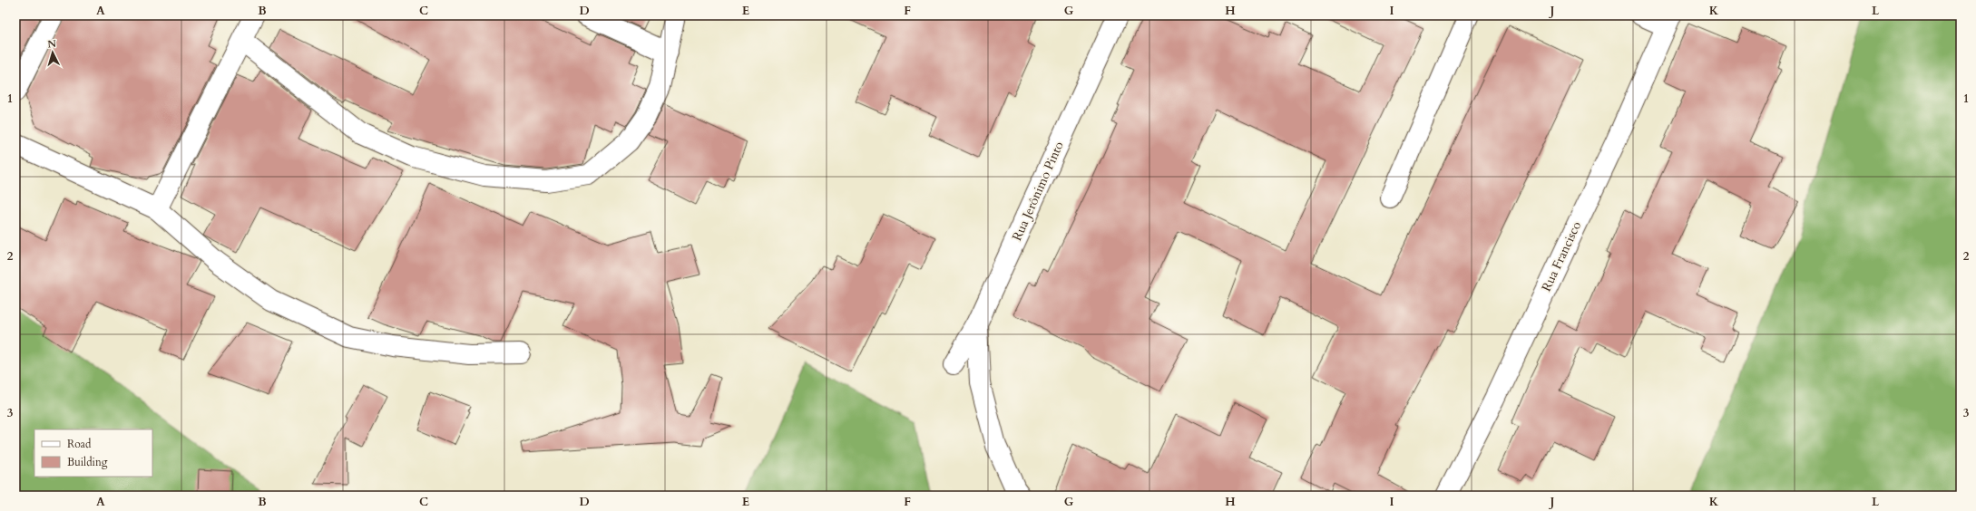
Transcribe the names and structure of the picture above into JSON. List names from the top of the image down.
{
  "streets": {
    "street": ["Rua Jerônimo Pinto", "Rua Francisco"]
  },
  "legend": ["Road", "Building"],
  "north": "top",
  "grid": {
    "columns": [
      "A",
      "B",
      "C",
      "D",
      "E",
      "F",
      "G",
      "H",
      "I",
      "J",
      "K",
      "L"
    ],
    "rows": ["1", "2", "3"]
  }
}
